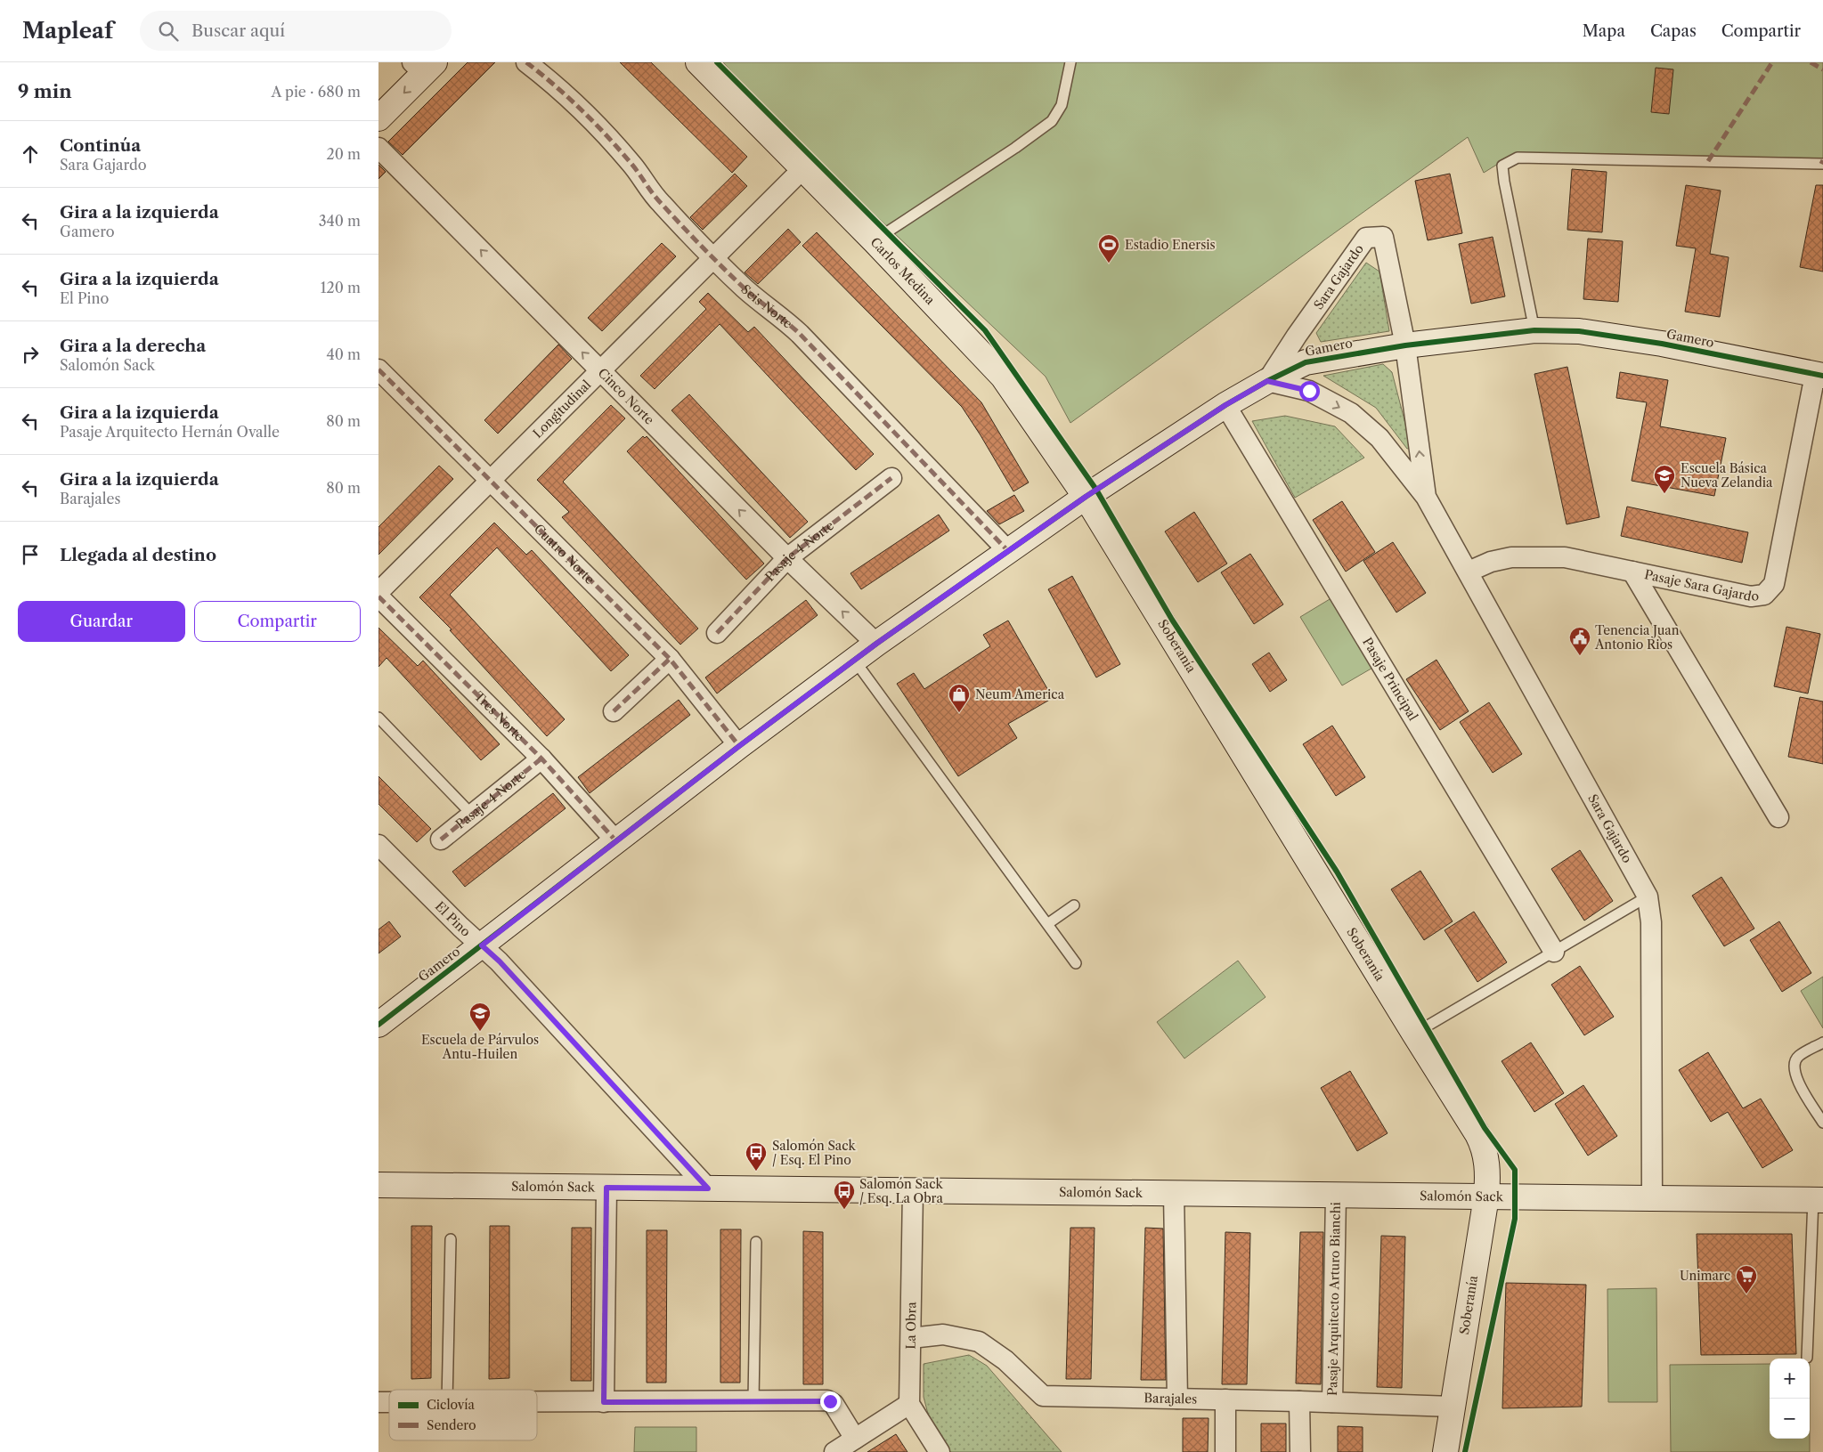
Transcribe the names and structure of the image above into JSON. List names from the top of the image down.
{
  "streets": {
    "street": [
      "Carlos Medina",
      "Sara Gajardo",
      "Seis Norte",
      "Gamero",
      "Cinco Norte",
      "Longitudinal",
      "Pasaje 4 Norte",
      "Cuatro Norte",
      "Pasaje Sara Gajardo",
      "Soberanía",
      "Pasaje Principal",
      "Tres Norte",
      "El Pino",
      "Salomón Sack",
      "Pasaje Arquitecto Arturo Bianchi",
      "La Obra",
      "Barajales"
    ]
  },
  "crossings": [
    ["Carlos Medina", "Gamero"],
    ["Carlos Medina", "Longitudinal"],
    ["Carlos Medina", "Soberanía"],
    ["Sara Gajardo", "Gamero"],
    ["Sara Gajardo", "Pasaje Sara Gajardo"],
    ["Sara Gajardo", "Salomón Sack"],
    ["Seis Norte", "Gamero"],
    ["Seis Norte", "Longitudinal"],
    ["Gamero", "Cinco Norte"],
    ["Gamero", "Cuatro Norte"],
    ["Gamero", "Pasaje Sara Gajardo"],
    ["Gamero", "Soberanía"],
    ["Gamero", "Pasaje Principal"],
    ["Gamero", "Tres Norte"],
    ["Gamero", "El Pino"],
    ["Cinco Norte", "Longitudinal"],
    ["Cinco Norte", "Pasaje 4 Norte"],
    ["Longitudinal", "Cuatro Norte"],
    ["Pasaje 4 Norte", "Tres Norte"],
    ["Soberanía", "Salomón Sack"],
    ["Soberanía", "Barajales"],
    ["El Pino", "Salomón Sack"],
    ["Salomón Sack", "Pasaje Arquitecto Arturo Bianchi"],
    ["Salomón Sack", "La Obra"],
    ["Pasaje Arquitecto Arturo Bianchi", "Barajales"],
    ["La Obra", "Barajales"]
  ],
  "one_way": ["Cinco Norte"],
  "places": {
    "sports": ["Estadio Enersis"],
    "school or university": ["Escuela Básica Nueva Zelandia", "Escuela de Párvulos Antu-Huilen"],
    "public building": ["Tenencia Juan Antonio Rios"],
    "shop": ["Neum America"],
    "bus stop": ["Salomón Sack / Esq. El Pino", "Salomón Sack / Esq. La Obra"],
    "supermarket": ["Unimarc"]
  },
  "legend": ["Ciclovía", "Sendero"],
  "page": {
    "header": "Mapleaf",
    "search": "Buscar aquí",
    "nav": ["Mapa", "Capas", "Compartir"],
    "heading": ["9 min", "A pie · 680 m"],
    "list": [
      ["Continúa", "Sara Gajardo", "20 m"],
      ["Gira a la izquierda", "Gamero", "340 m"],
      ["Gira a la izquierda", "El Pino", "120 m"],
      ["Gira a la derecha", "Salomón Sack", "40 m"],
      ["Gira a la izquierda", "Pasaje Arquitecto Hernán Ovalle", "80 m"],
      ["Gira a la izquierda", "Barajales", "80 m"],
      "Llegada al destino"
    ],
    "buttons": ["Guardar", "Compartir"],
    "map_buttons": ["+", "−"]
  }
}
